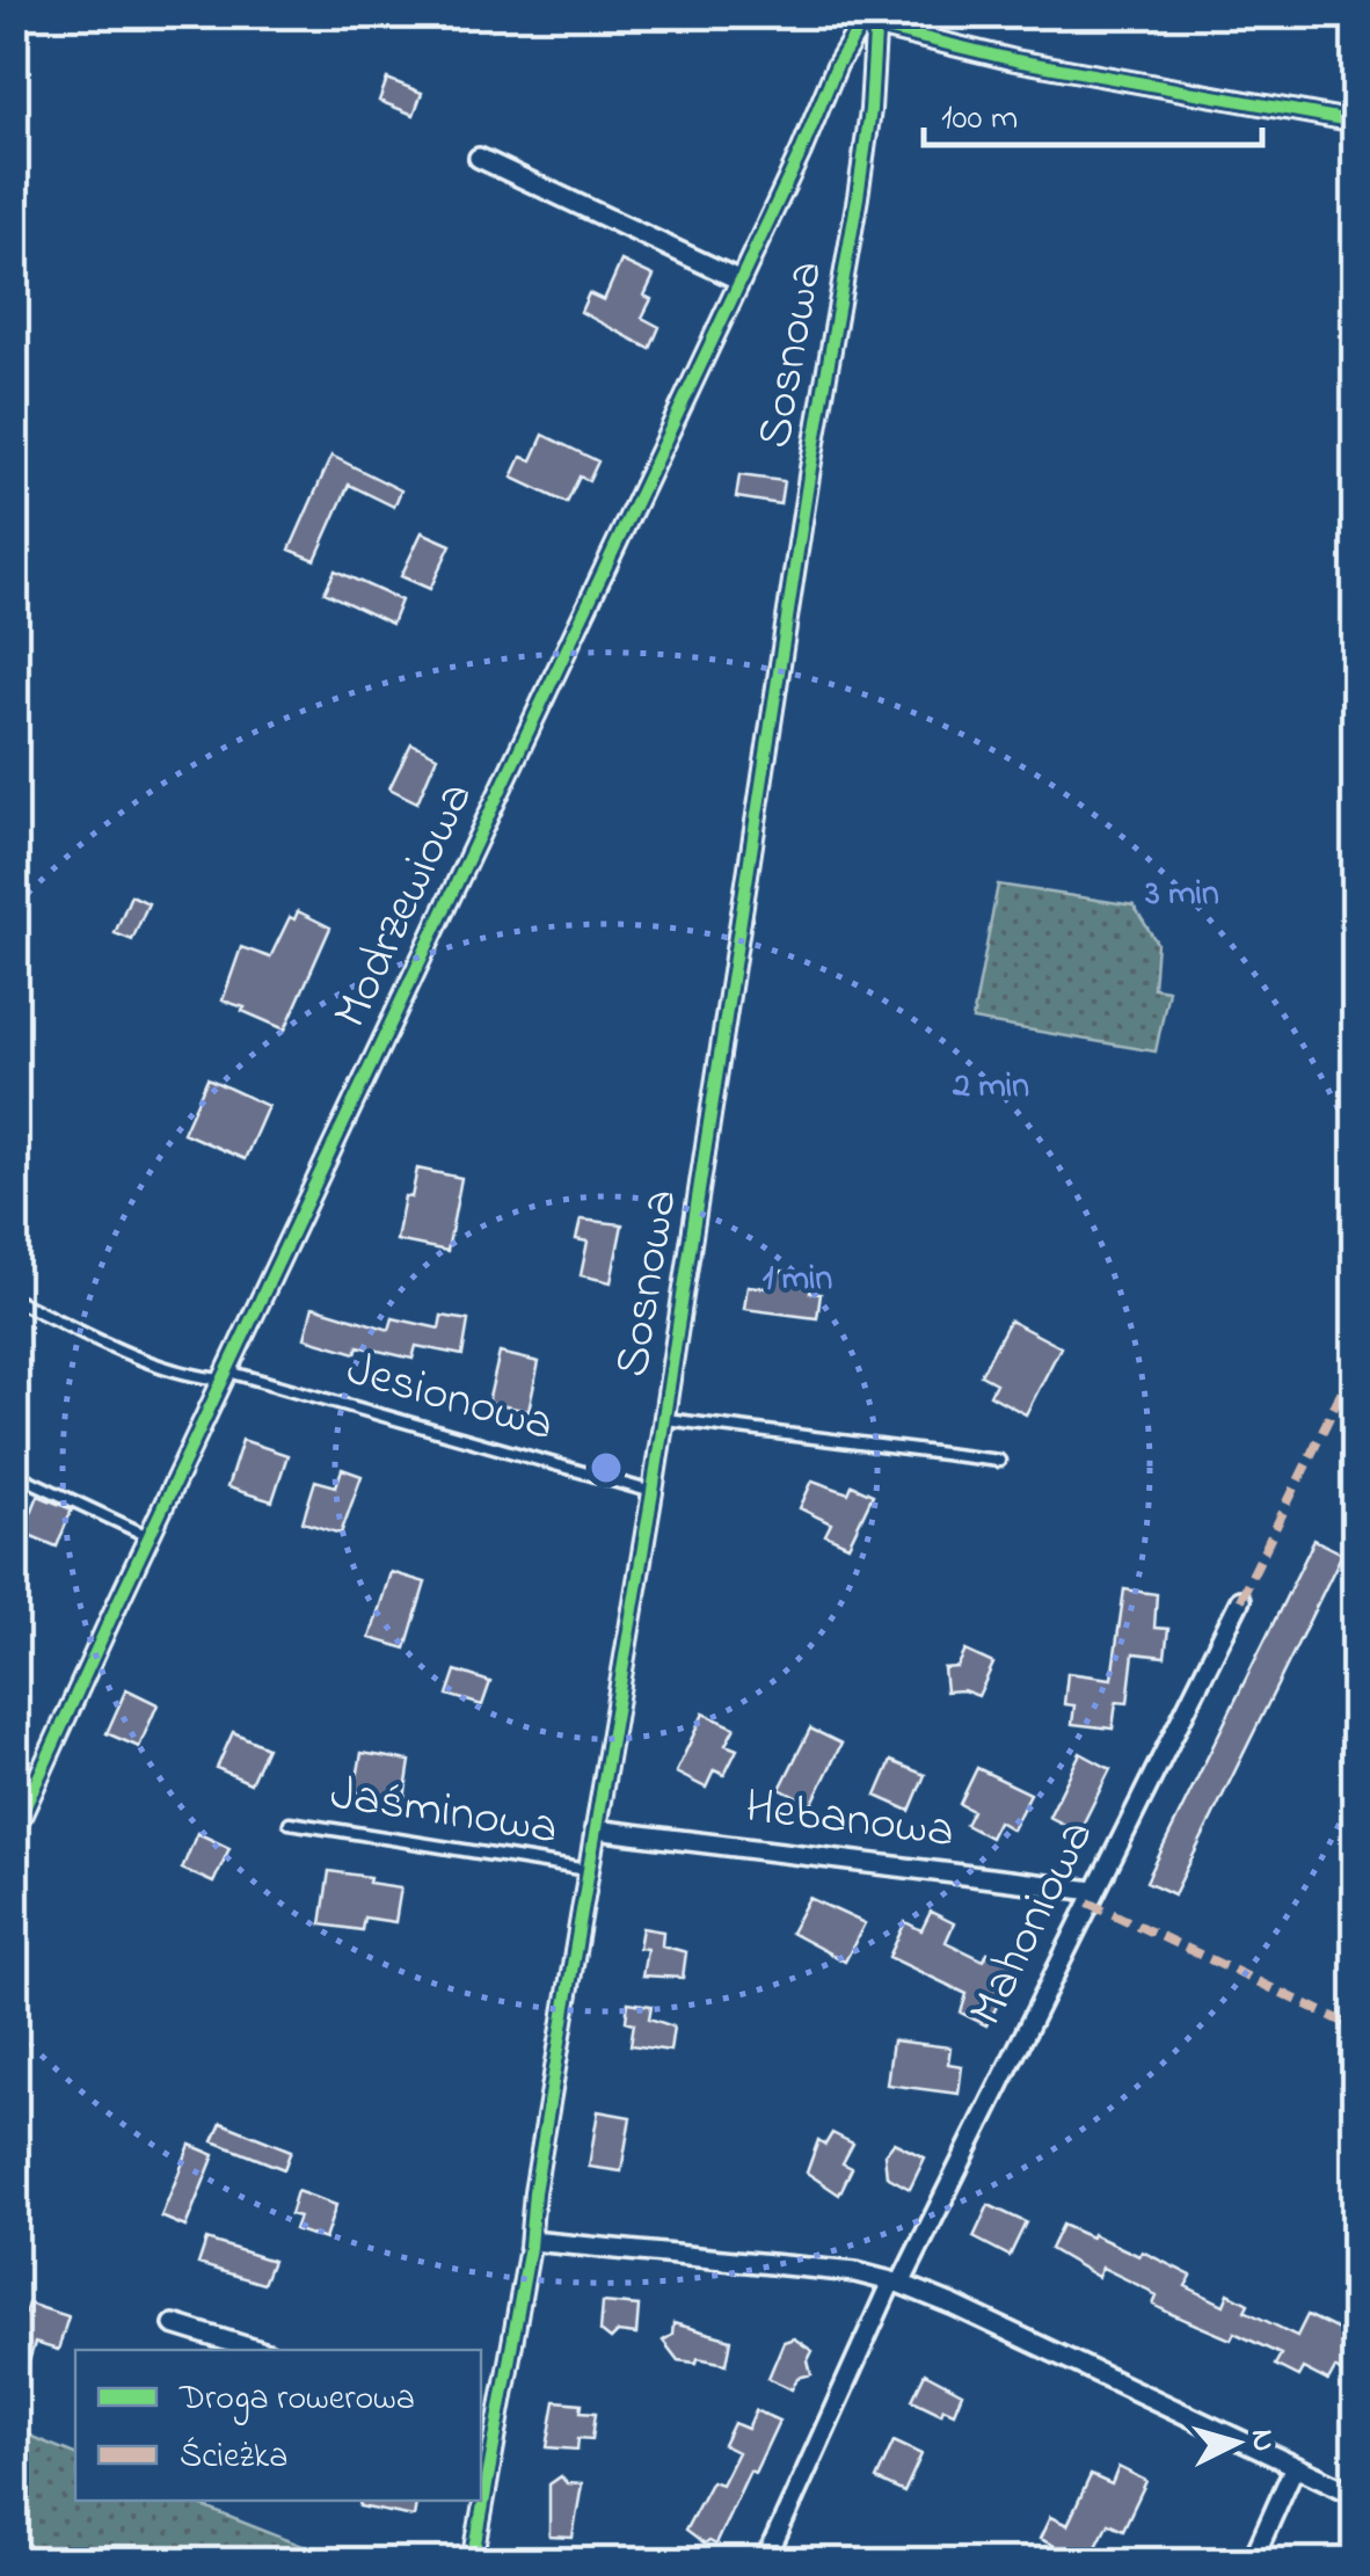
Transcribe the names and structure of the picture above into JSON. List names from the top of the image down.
{
  "streets": {
    "street": [
      "Sosnowa",
      "Modrzewiowa",
      "Hebanowa",
      "Mahoniowa"
    ],
    "lane": ["Jesionowa", "Jaśminowa"]
  },
  "crossings": [
    ["Sosnowa", "Modrzewiowa"],
    ["Sosnowa", "Jesionowa"],
    ["Sosnowa", "Jaśminowa"],
    ["Sosnowa", "Hebanowa"],
    ["Modrzewiowa", "Jesionowa"],
    ["Hebanowa", "Mahoniowa"]
  ],
  "legend": ["Droga rowerowa", "Ścieżka"],
  "scale_bar": "100 m",
  "north": "right",
  "rings": ["3 min", "2 min", "1 min"]
}
